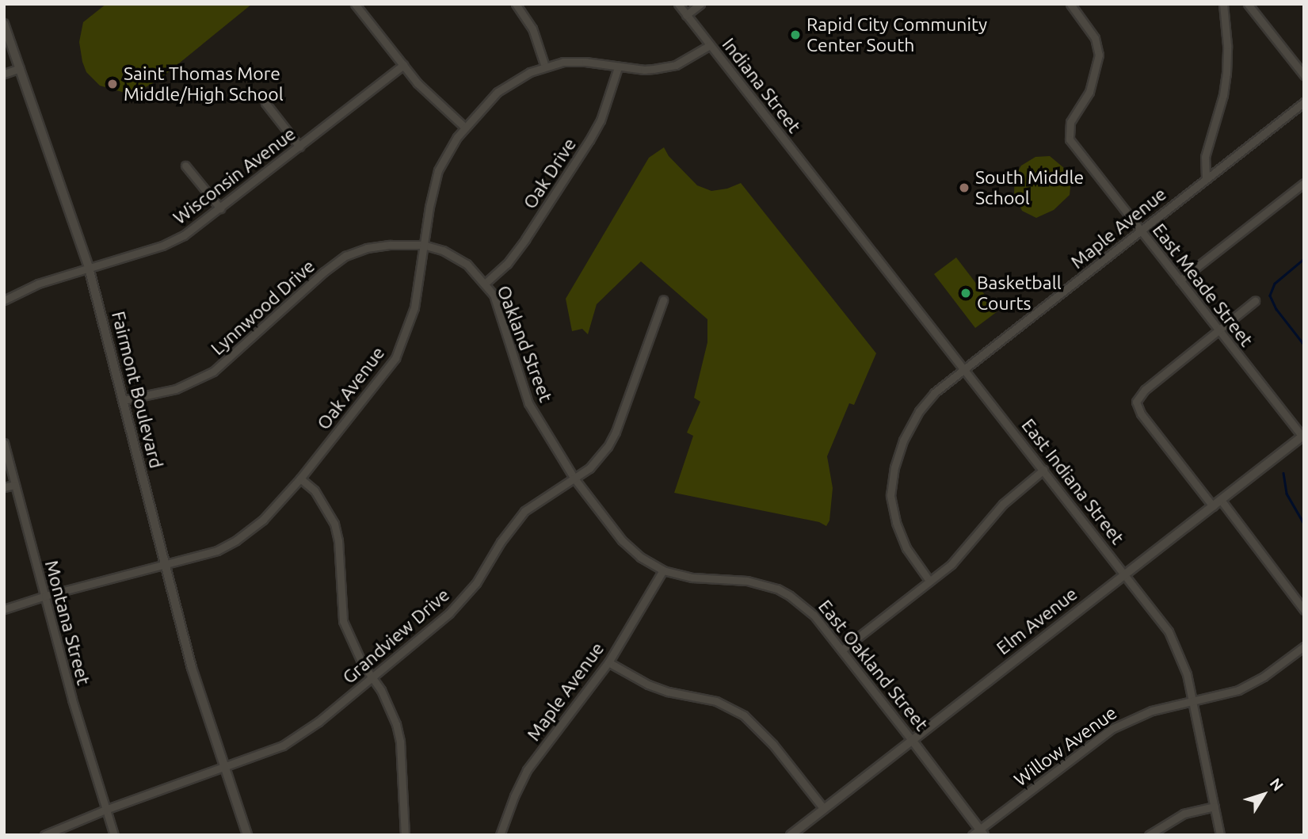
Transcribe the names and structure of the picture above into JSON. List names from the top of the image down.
{
  "streets": {
    "street": [
      "Indiana Street",
      "Oak Drive",
      "Wisconsin Avenue",
      "Maple Avenue",
      "East Meade Street",
      "Lynnwood Drive",
      "Oakland Street",
      "Oak Avenue",
      "Fairmont Boulevard",
      "East Indiana Street",
      "Elm Avenue",
      "Montana Street",
      "Grandview Drive",
      "East Oakland Street",
      "Willow Avenue"
    ]
  },
  "crossings": [
    ["Indiana Street", "Oak Avenue"],
    ["Indiana Street", "East Indiana Street"],
    ["Oak Drive", "Oakland Street"],
    ["Oak Drive", "Oak Avenue"],
    ["Wisconsin Avenue", "Fairmont Boulevard"],
    ["Maple Avenue", "East Meade Street"],
    ["Maple Avenue", "East Indiana Street"],
    ["Maple Avenue", "East Oakland Street"],
    ["East Meade Street", "Elm Avenue"],
    ["Lynnwood Drive", "Oakland Street"],
    ["Lynnwood Drive", "Oak Avenue"],
    ["Lynnwood Drive", "Fairmont Boulevard"],
    ["Oakland Street", "Oak Avenue"],
    ["Oakland Street", "Grandview Drive"],
    ["Oakland Street", "East Oakland Street"],
    ["Oak Avenue", "Fairmont Boulevard"],
    ["Oak Avenue", "Montana Street"],
    ["Fairmont Boulevard", "Grandview Drive"],
    ["East Indiana Street", "Elm Avenue"],
    ["East Indiana Street", "Willow Avenue"],
    ["Elm Avenue", "East Oakland Street"],
    ["Montana Street", "Grandview Drive"],
    ["Grandview Drive", "East Oakland Street"],
    ["East Oakland Street", "Willow Avenue"]
  ],
  "places": [
    "Rapid City Community Center South",
    "Saint Thomas More Middle/High School",
    "South Middle School",
    "Basketball Courts"
  ],
  "north": "top right"
}
